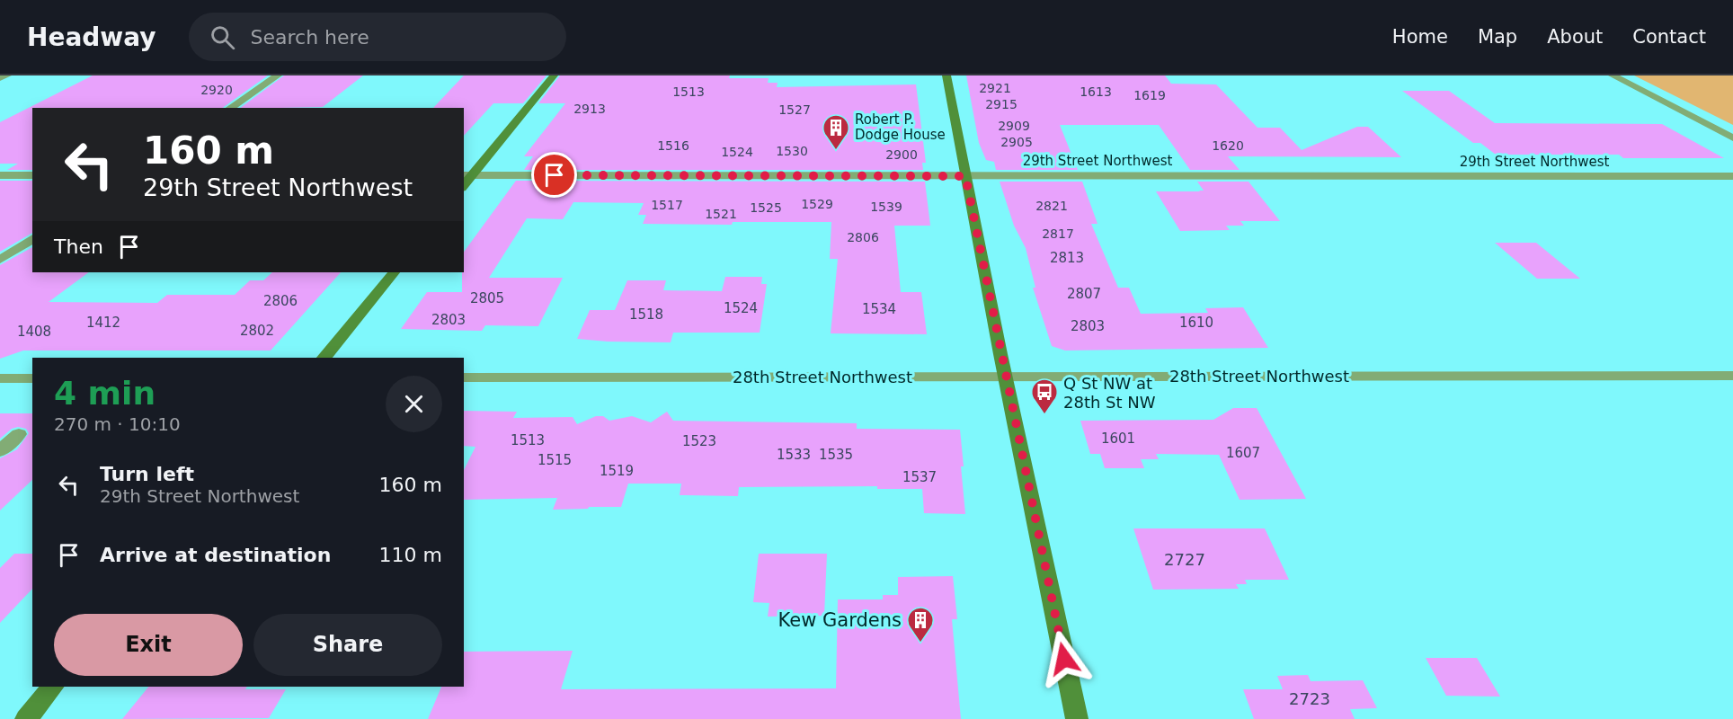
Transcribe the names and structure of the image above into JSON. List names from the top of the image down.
{
  "streets": {
    "street": ["29th Street Northwest", "28th Street Northwest"]
  },
  "places": {
    "building": ["Robert P. Dodge House", "Kew Gardens"],
    "bus stop": ["Q St NW at 28th St NW"]
  },
  "house_numbers": [
    "2921",
    "2920",
    "1513",
    "1613",
    "1619",
    "2915",
    "2913",
    "1527",
    "2909",
    "2905",
    "1516",
    "1620",
    "1530",
    "1524",
    "2900",
    "1529",
    "1517",
    "2821",
    "1539",
    "1525",
    "1521",
    "2817",
    "2806",
    "2813",
    "2807",
    "2805",
    "2806",
    "1524",
    "1534",
    "1518",
    "2803",
    "1412",
    "1610",
    "2803",
    "2802",
    "1408",
    "1601",
    "1513",
    "1523",
    "1607",
    "1533",
    "1535",
    "1515",
    "1519",
    "1537",
    "2727",
    "2723"
  ],
  "page": {
    "header": "Headway",
    "search": "Search here",
    "nav": [
      "Home",
      "Map",
      "About",
      "Contact"
    ],
    "turn": ["160 m", "29th Street Northwest"],
    "then": "Then",
    "heading": ["4 min", "270 m · 10:10"],
    "list": [
      {
        "name": "Turn left",
        "note": "29th Street Northwest",
        "value": "160 m"
      },
      {
        "name": "Arrive at destination",
        "value": "110 m"
      }
    ],
    "buttons": ["Exit", "Share"]
  }
}
